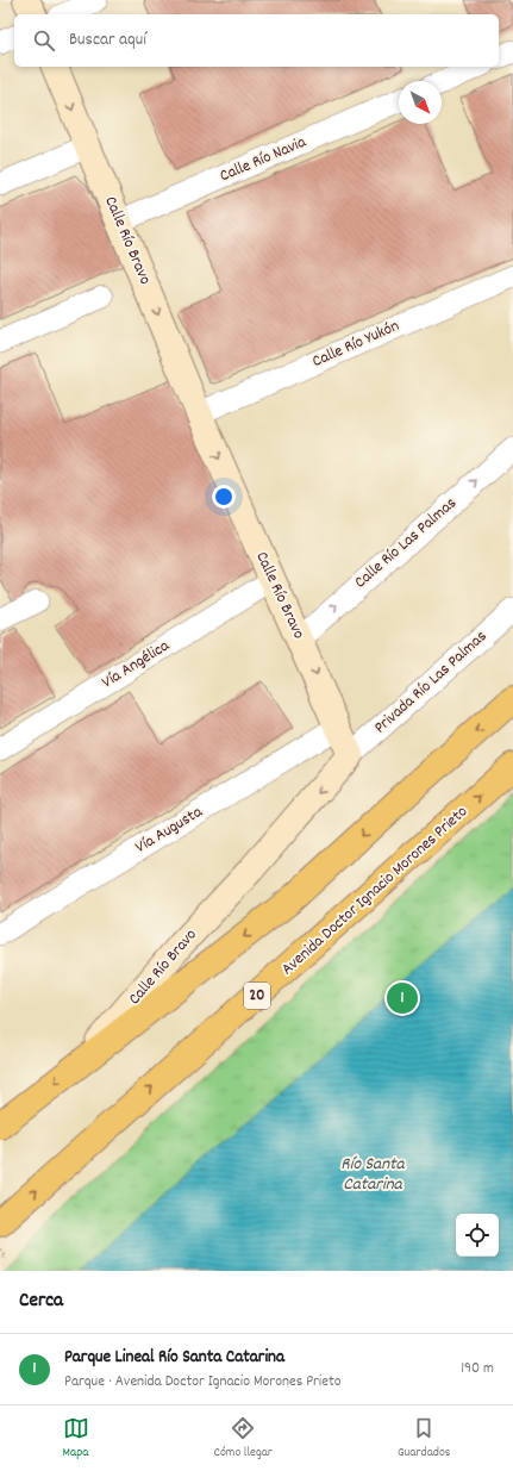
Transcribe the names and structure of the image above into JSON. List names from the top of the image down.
{
  "streets": {
    "main road": ["Avenida Doctor Ignacio Morones Prieto", "20"],
    "street": [
      "Calle Río Navia",
      "Calle Río Bravo",
      "Calle Río Yukón",
      "Calle Río Las Palmas",
      "Vía Angélica",
      "Privada Río Las Palmas",
      "Vía Augusta"
    ]
  },
  "crossings": [
    ["Calle Río Navia", "Calle Río Bravo"],
    ["Calle Río Bravo", "Calle Río Yukón"],
    ["Calle Río Bravo", "Calle Río Las Palmas"],
    ["Calle Río Bravo", "Vía Angélica"],
    ["Calle Río Bravo", "Privada Río Las Palmas"],
    ["Calle Río Bravo", "Vía Augusta"]
  ],
  "one_way": ["Calle Río Bravo", "Calle Río Las Palmas"],
  "water": ["Río Santa Catarina"],
  "north": "bottom right",
  "page": {
    "search": "Buscar aquí",
    "pins": "1",
    "heading": "Cerca",
    "list": [
      {
        "mark": "1",
        "name": "Parque Lineal Río Santa Catarina",
        "note": "Parque · Avenida Doctor Ignacio Morones Prieto",
        "value": "190 m"
      }
    ],
    "nav": ["Mapa", "Cómo llegar", "Guardados"]
  }
}
